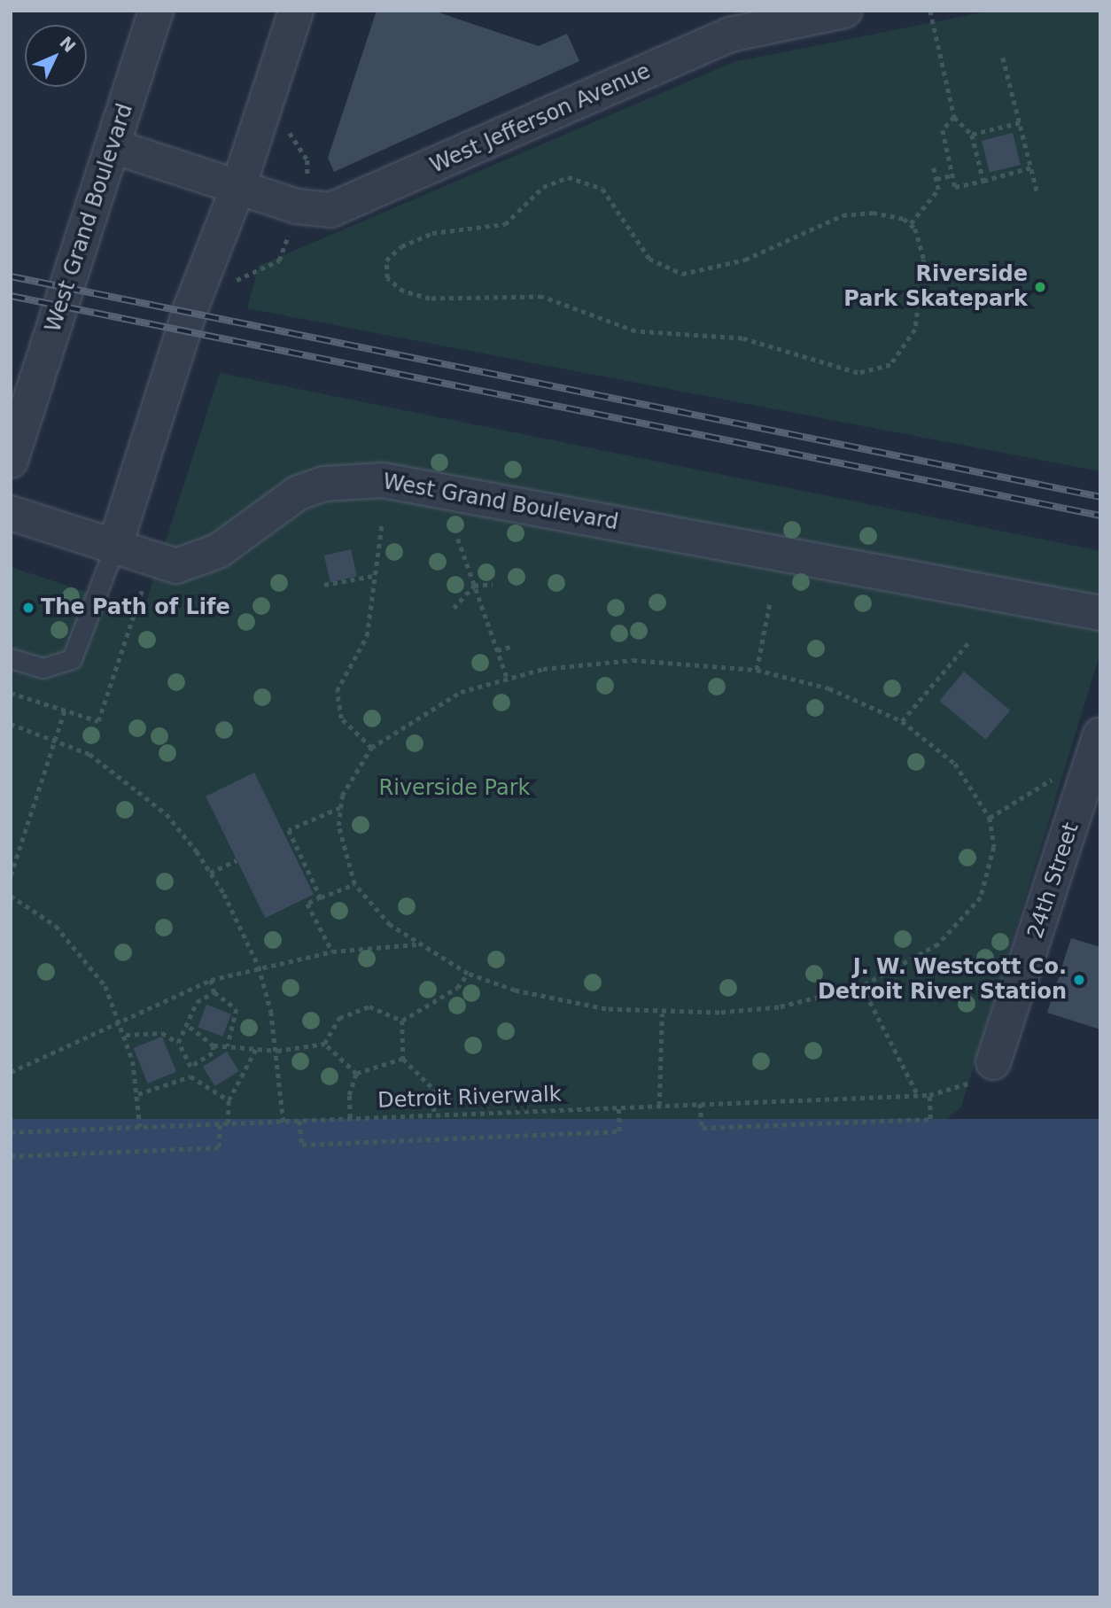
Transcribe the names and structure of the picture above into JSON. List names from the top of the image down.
{
  "streets": {
    "street": ["West Jefferson Avenue", "West Grand Boulevard", "24th Street"],
    "path": ["Detroit Riverwalk"]
  },
  "crossings": [
    ["West Jefferson Avenue", "West Grand Boulevard"],
    ["24th Street", "Detroit Riverwalk"]
  ],
  "parks": ["Riverside Park"],
  "places": ["Riverside Park Skatepark", "The Path of Life", "J. W. Westcott Co. Detroit River Station"],
  "north": "top right"
}
